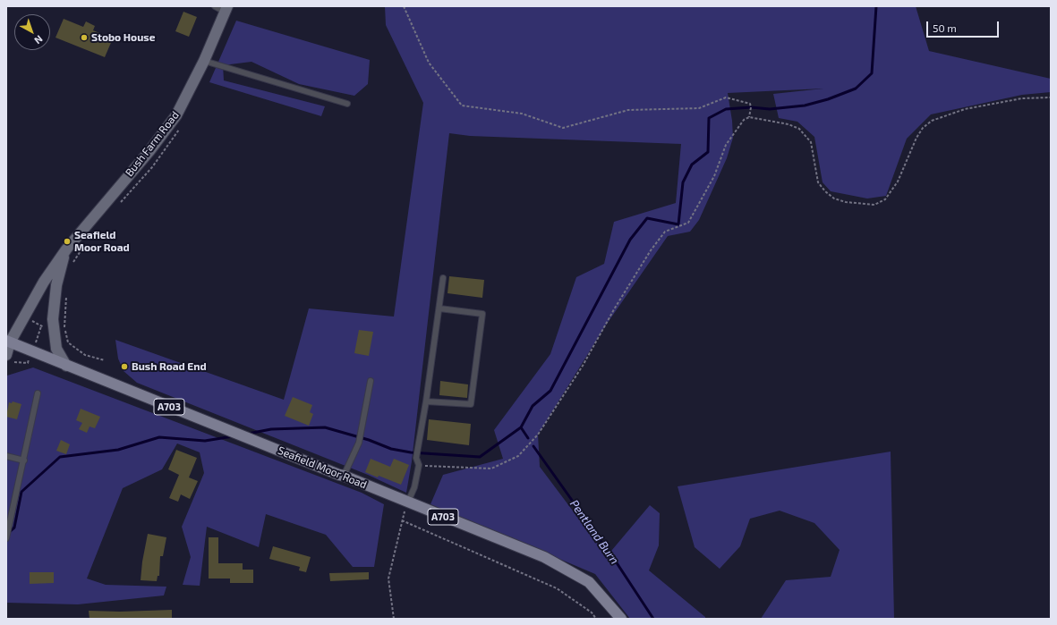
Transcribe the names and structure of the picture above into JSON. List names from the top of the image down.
{
  "streets": {
    "main road": ["A703", "Seafield Moor Road"],
    "street": ["Bush Farm Road"]
  },
  "crossings": [
    ["Bush Farm Road", "Seafield Moor Road"]
  ],
  "water": ["Pentland Burn"],
  "places": ["Stobo House", "Seafield Moor Road", "Bush Road End"],
  "scale_bar": "50 m",
  "north": "bottom right"
}
